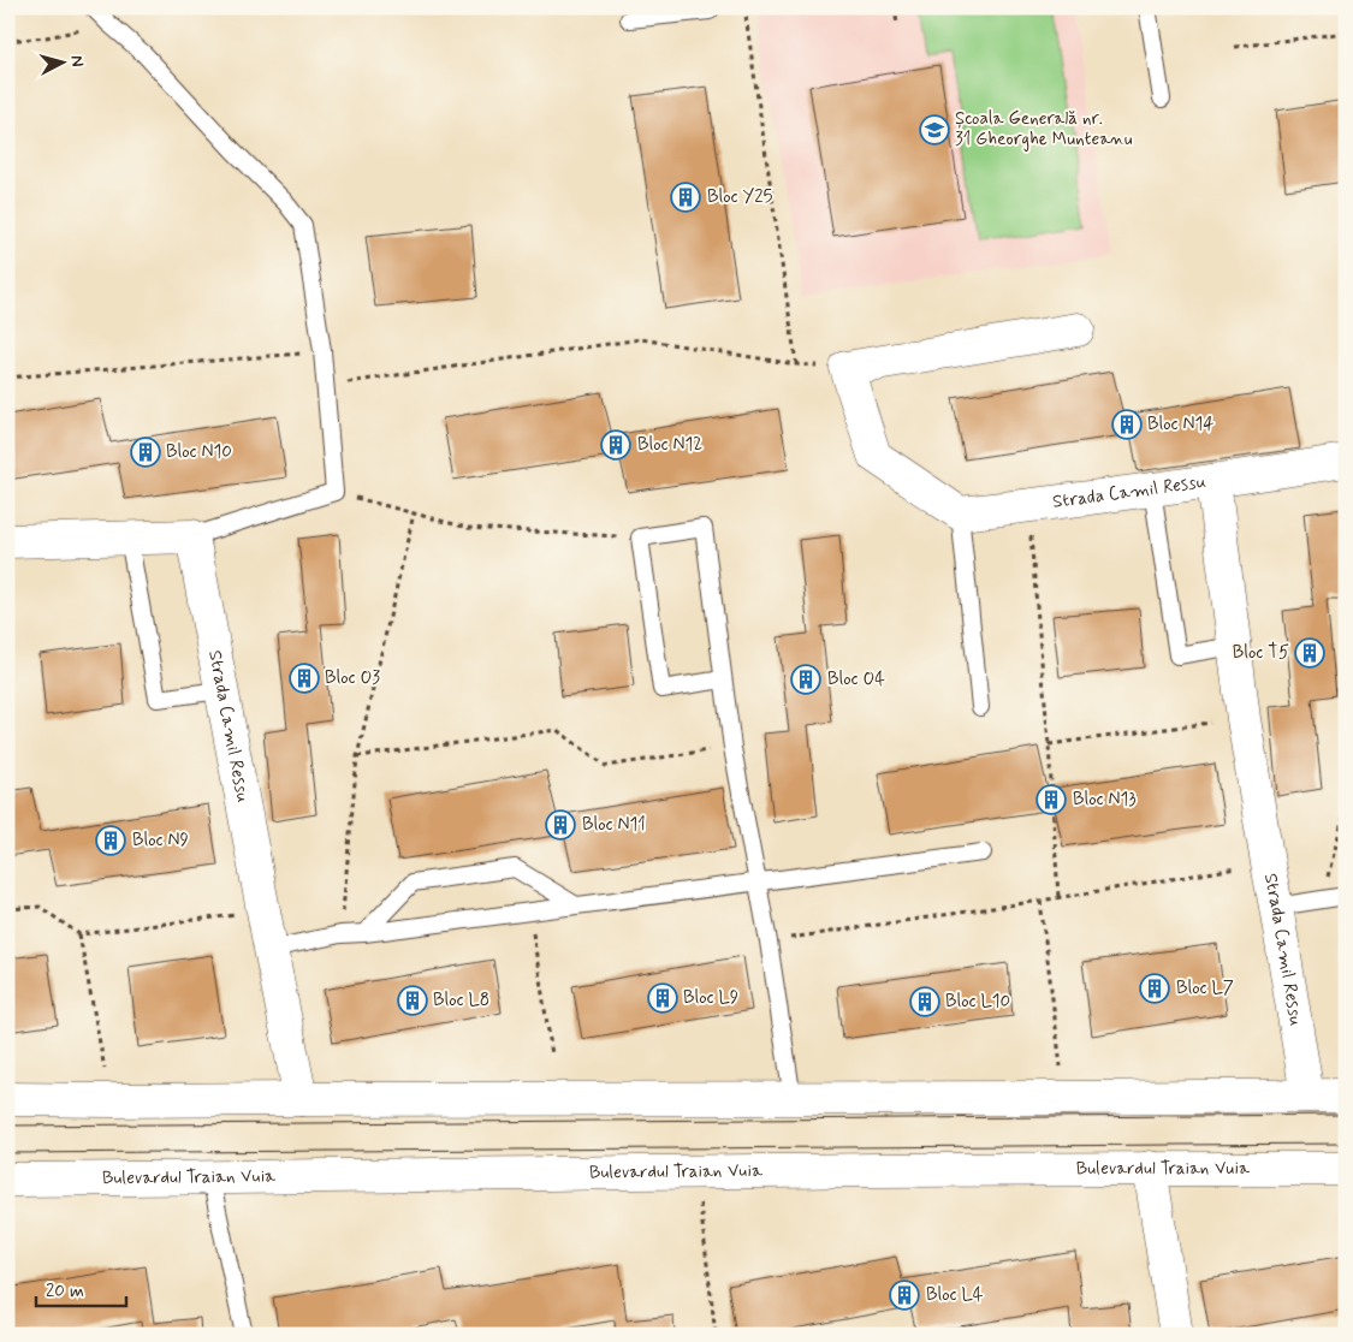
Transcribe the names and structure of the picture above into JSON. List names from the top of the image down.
{
  "streets": {
    "main road": ["Strada Camil Ressu", "Bulevardul Traian Vuia"]
  },
  "places": {
    "school or university": ["Școala Generală nr. 31 Gheorghe Munteanu"],
    "building": [
      "Bloc Y25",
      "Bloc N14",
      "Bloc N12",
      "Bloc N10",
      "Bloc T5",
      "Bloc O3",
      "Bloc O4",
      "Bloc N13",
      "Bloc N11",
      "Bloc N9",
      "Bloc L7",
      "Bloc L9",
      "Bloc L8",
      "Bloc L10",
      "Bloc L4"
    ]
  },
  "scale_bar": "20 m",
  "north": "right"
}
